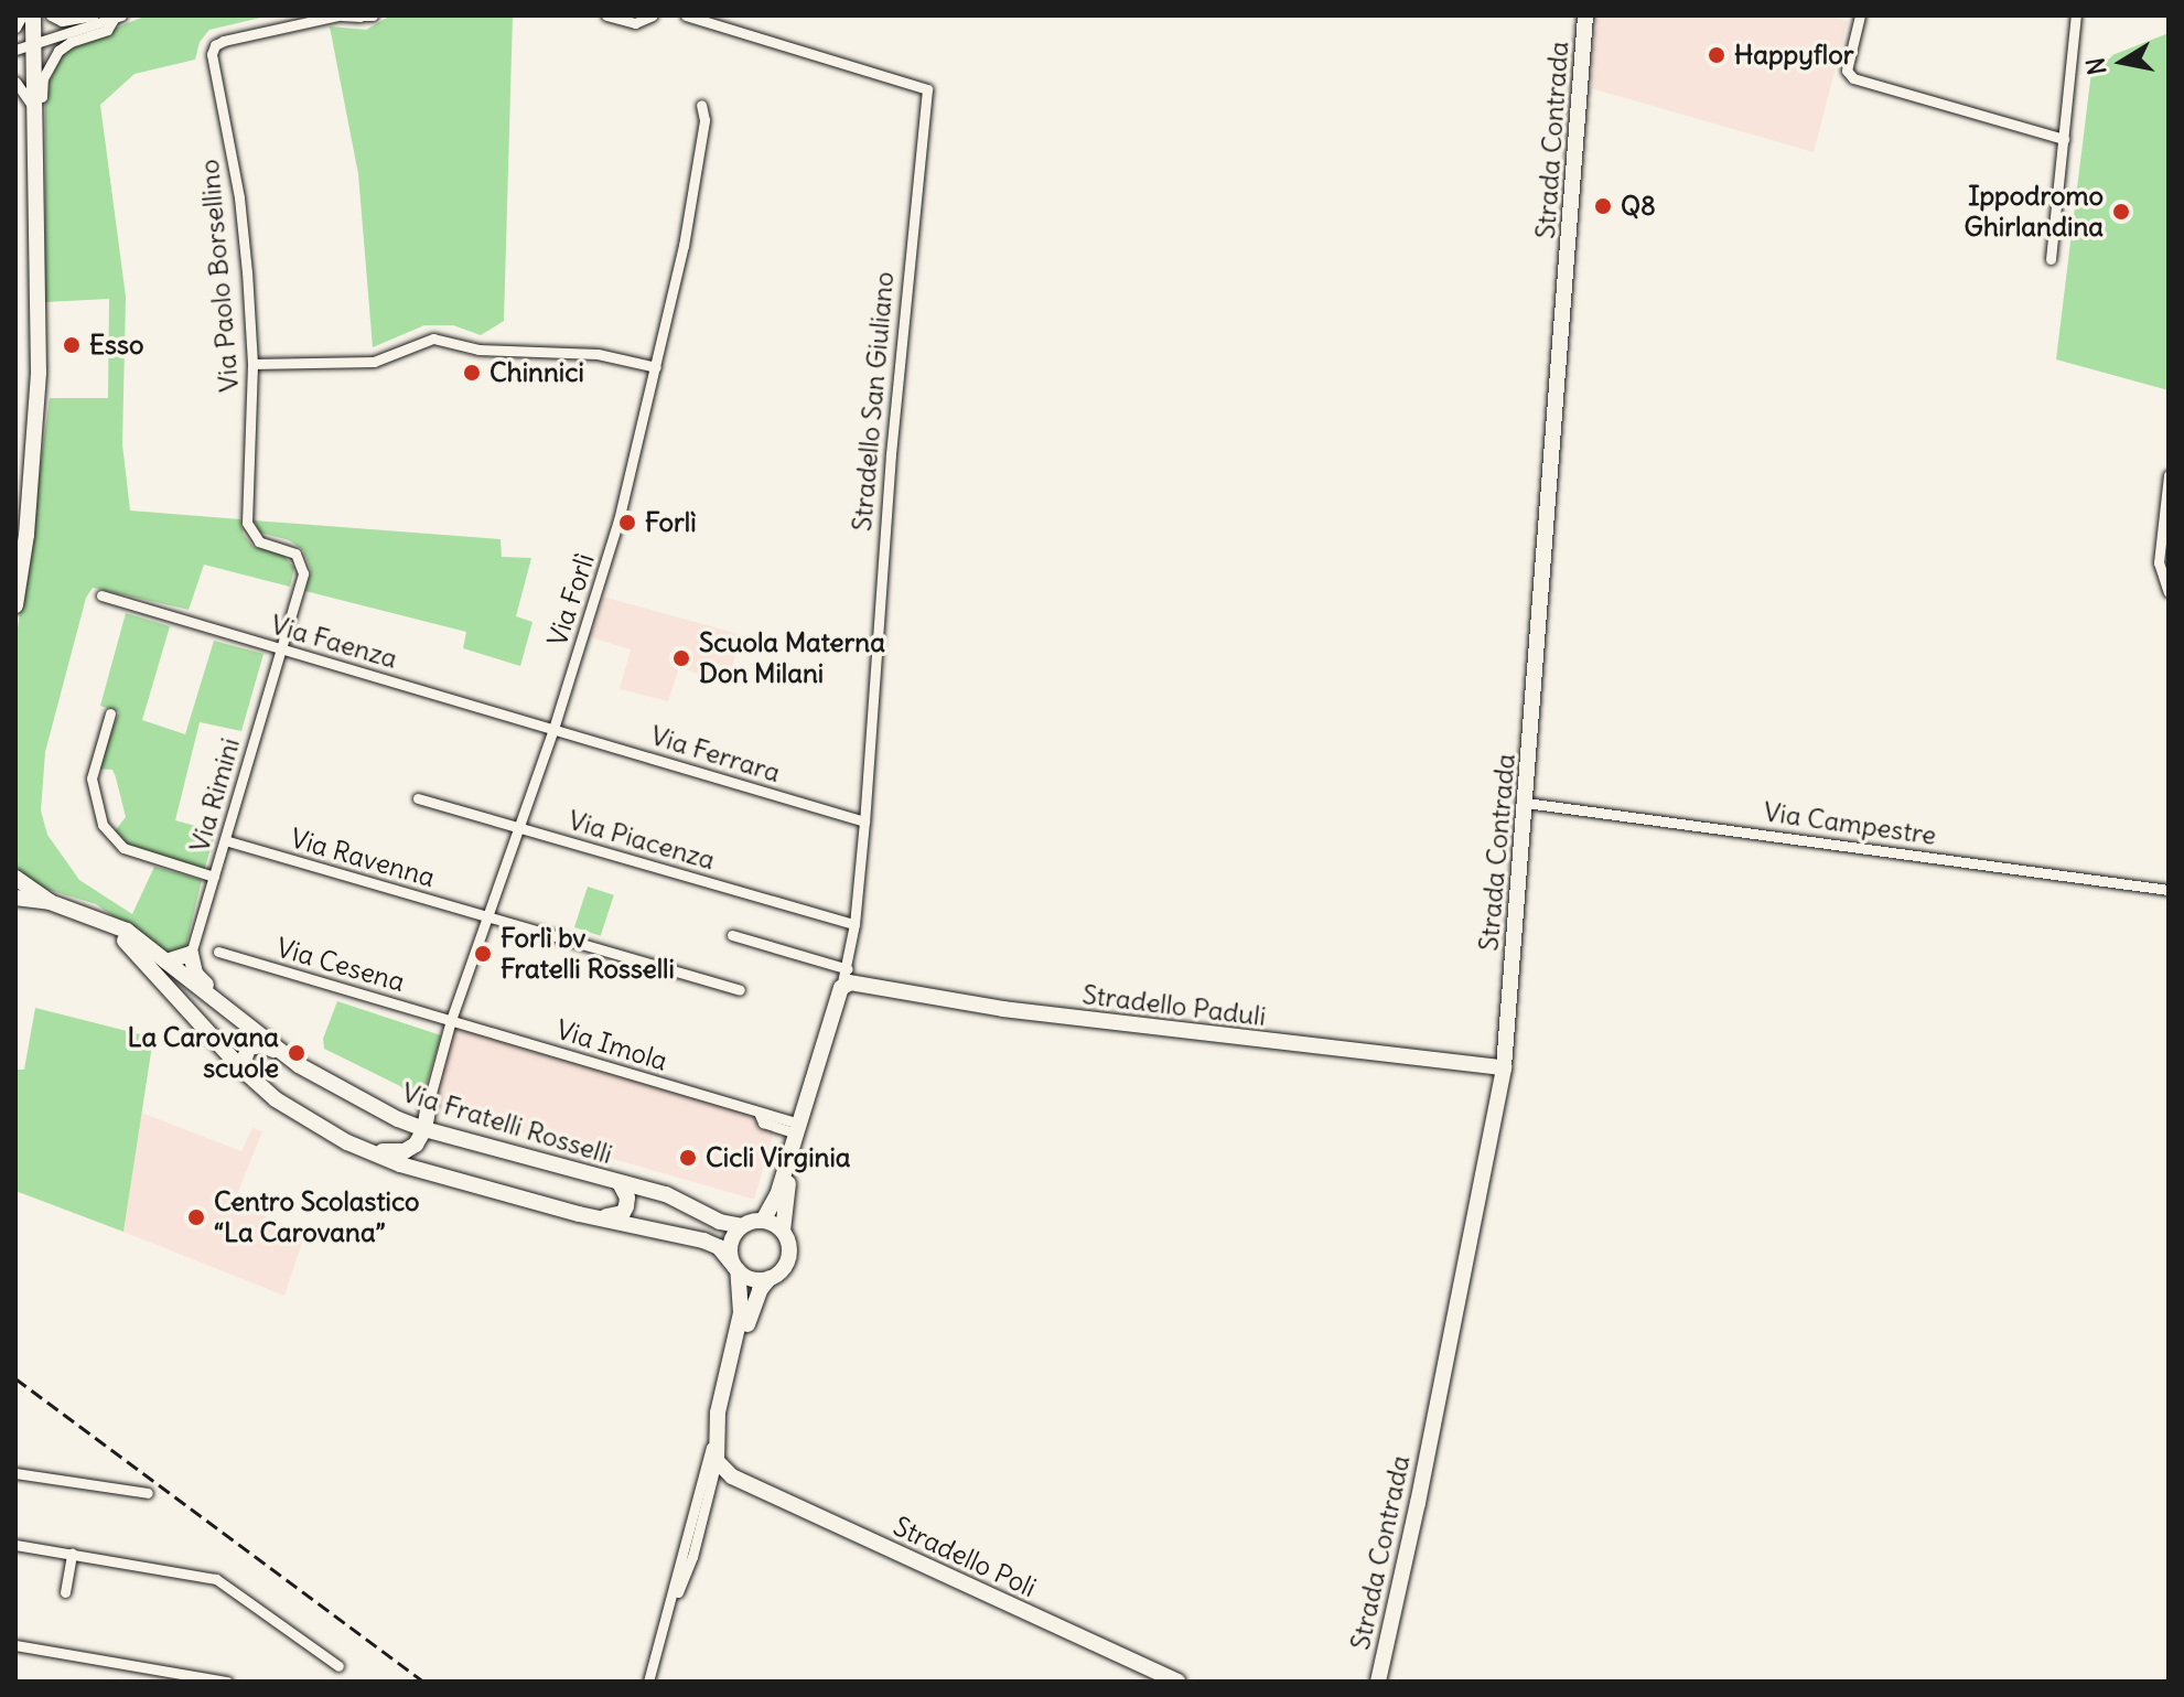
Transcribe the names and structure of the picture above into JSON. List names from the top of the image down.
{
  "streets": {
    "street": [
      "Strada Contrada",
      "Via Paolo Borsellino",
      "Stradello San Giuliano",
      "Via Forlì",
      "Via Faenza",
      "Via Ferrara",
      "Via Rimini",
      "Via Campestre",
      "Via Piacenza",
      "Via Ravenna",
      "Via Cesena",
      "Stradello Paduli",
      "Via Imola",
      "Via Fratelli Rosselli",
      "Stradello Poli"
    ]
  },
  "crossings": [
    ["Strada Contrada", "Via Campestre"],
    ["Strada Contrada", "Stradello Paduli"],
    ["Via Paolo Borsellino", "Via Faenza"],
    ["Via Paolo Borsellino", "Via Rimini"],
    ["Stradello San Giuliano", "Via Ferrara"],
    ["Stradello San Giuliano", "Via Piacenza"],
    ["Stradello San Giuliano", "Stradello Paduli"],
    ["Stradello San Giuliano", "Via Imola"],
    ["Stradello San Giuliano", "Via Fratelli Rosselli"],
    ["Via Forlì", "Via Faenza"],
    ["Via Forlì", "Via Ferrara"],
    ["Via Forlì", "Via Piacenza"],
    ["Via Forlì", "Via Ravenna"],
    ["Via Forlì", "Via Cesena"],
    ["Via Forlì", "Via Imola"],
    ["Via Faenza", "Via Ferrara"],
    ["Via Faenza", "Via Rimini"],
    ["Via Rimini", "Via Ravenna"],
    ["Via Cesena", "Via Imola"]
  ],
  "places": [
    "Happyflor",
    "Q8",
    "Ippodromo Ghirlandina",
    "Esso",
    "Chinnici",
    "Forlì",
    "Scuola Materna Don Milani",
    "Forlì bv Fratelli Rosselli",
    "La Carovana scuole",
    "Cicli Virginia",
    "Centro Scolastico “La Carovana”"
  ],
  "north": "left"
}
